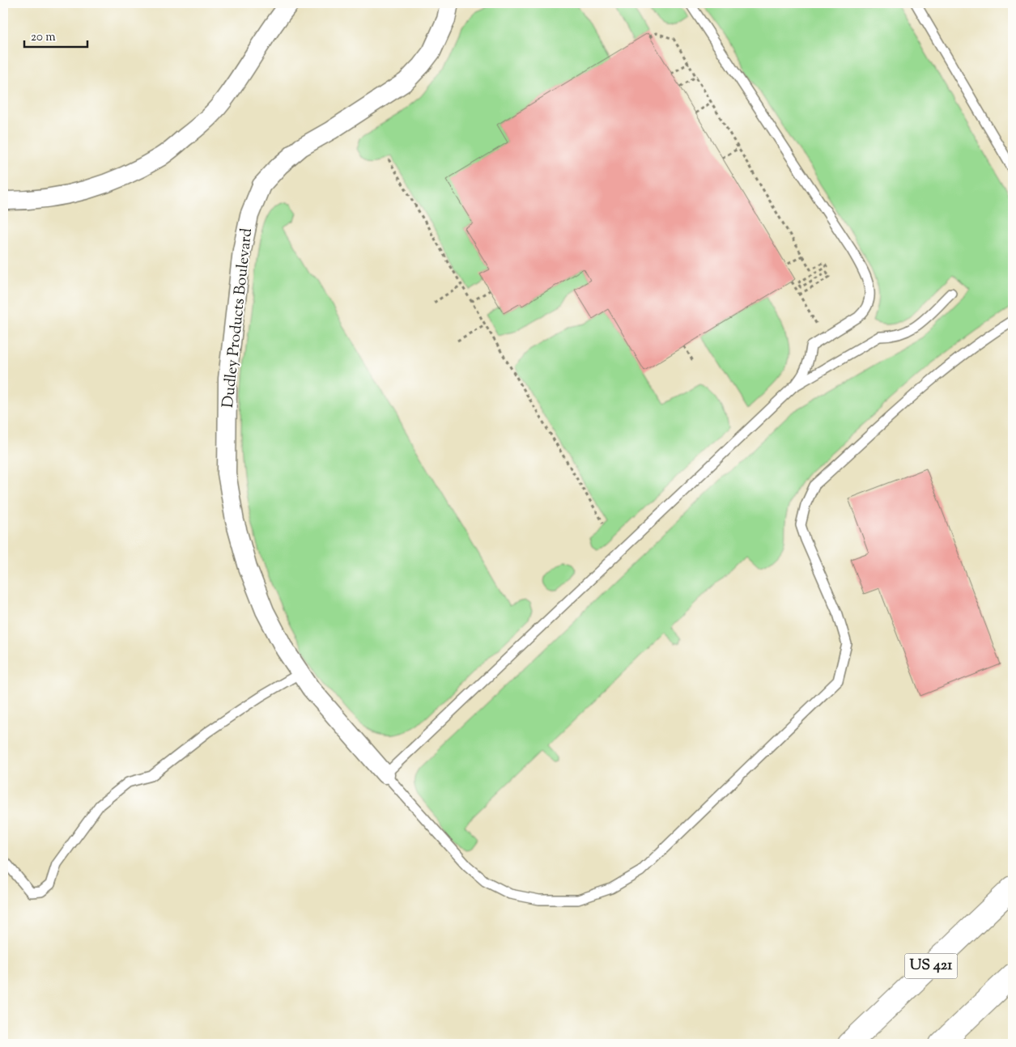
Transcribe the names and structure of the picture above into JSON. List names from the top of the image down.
{
  "streets": {
    "highway": ["US 421"],
    "street": ["Dudley Products Boulevard"]
  },
  "scale_bar": "20 m"
}
